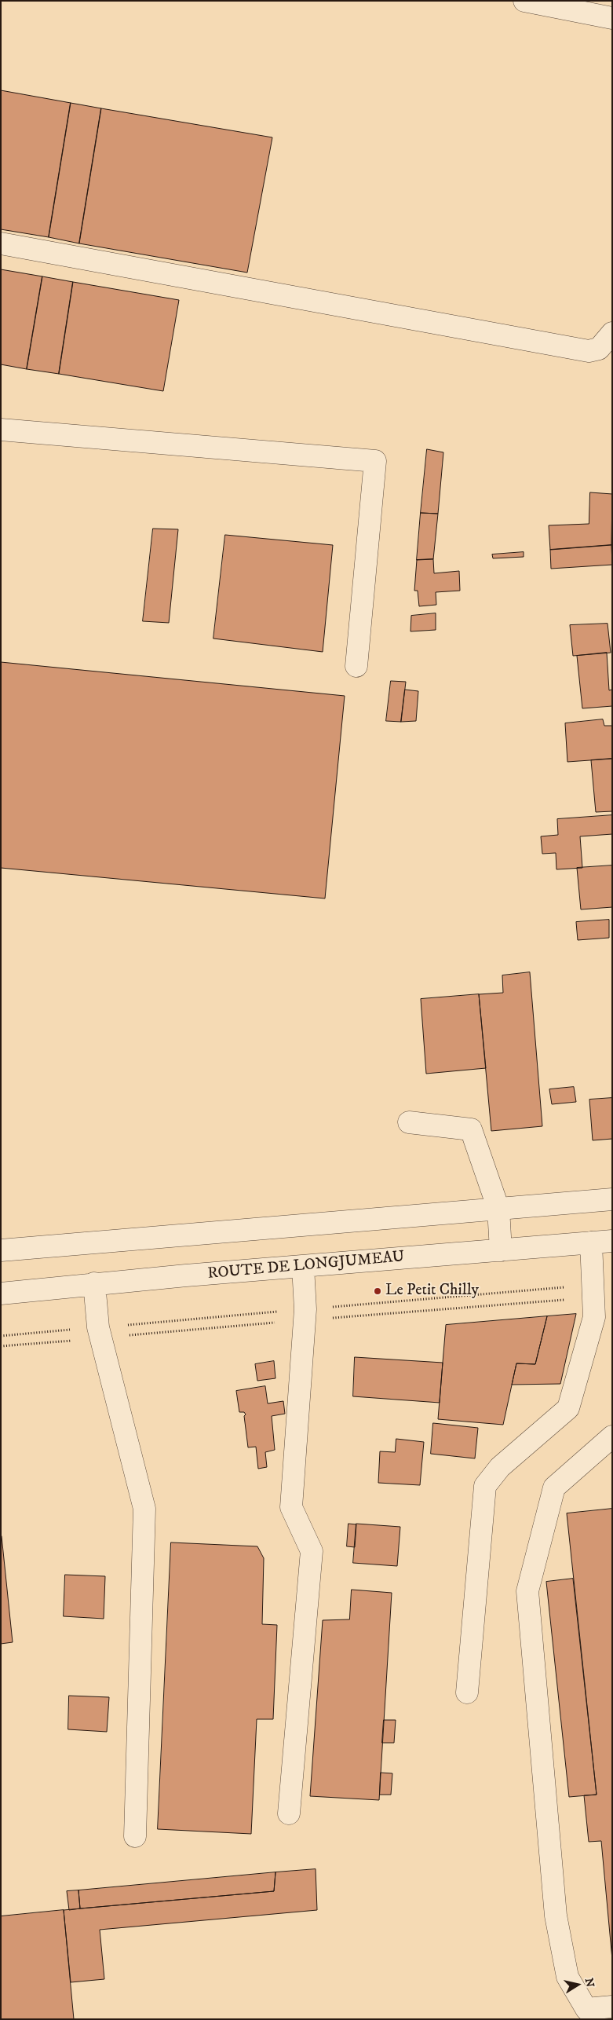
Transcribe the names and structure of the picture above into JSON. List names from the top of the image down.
{
  "streets": {
    "street": ["ROUTE DE LONGJUMEAU"]
  },
  "places": ["Le Petit Chilly"],
  "north": "right"
}
